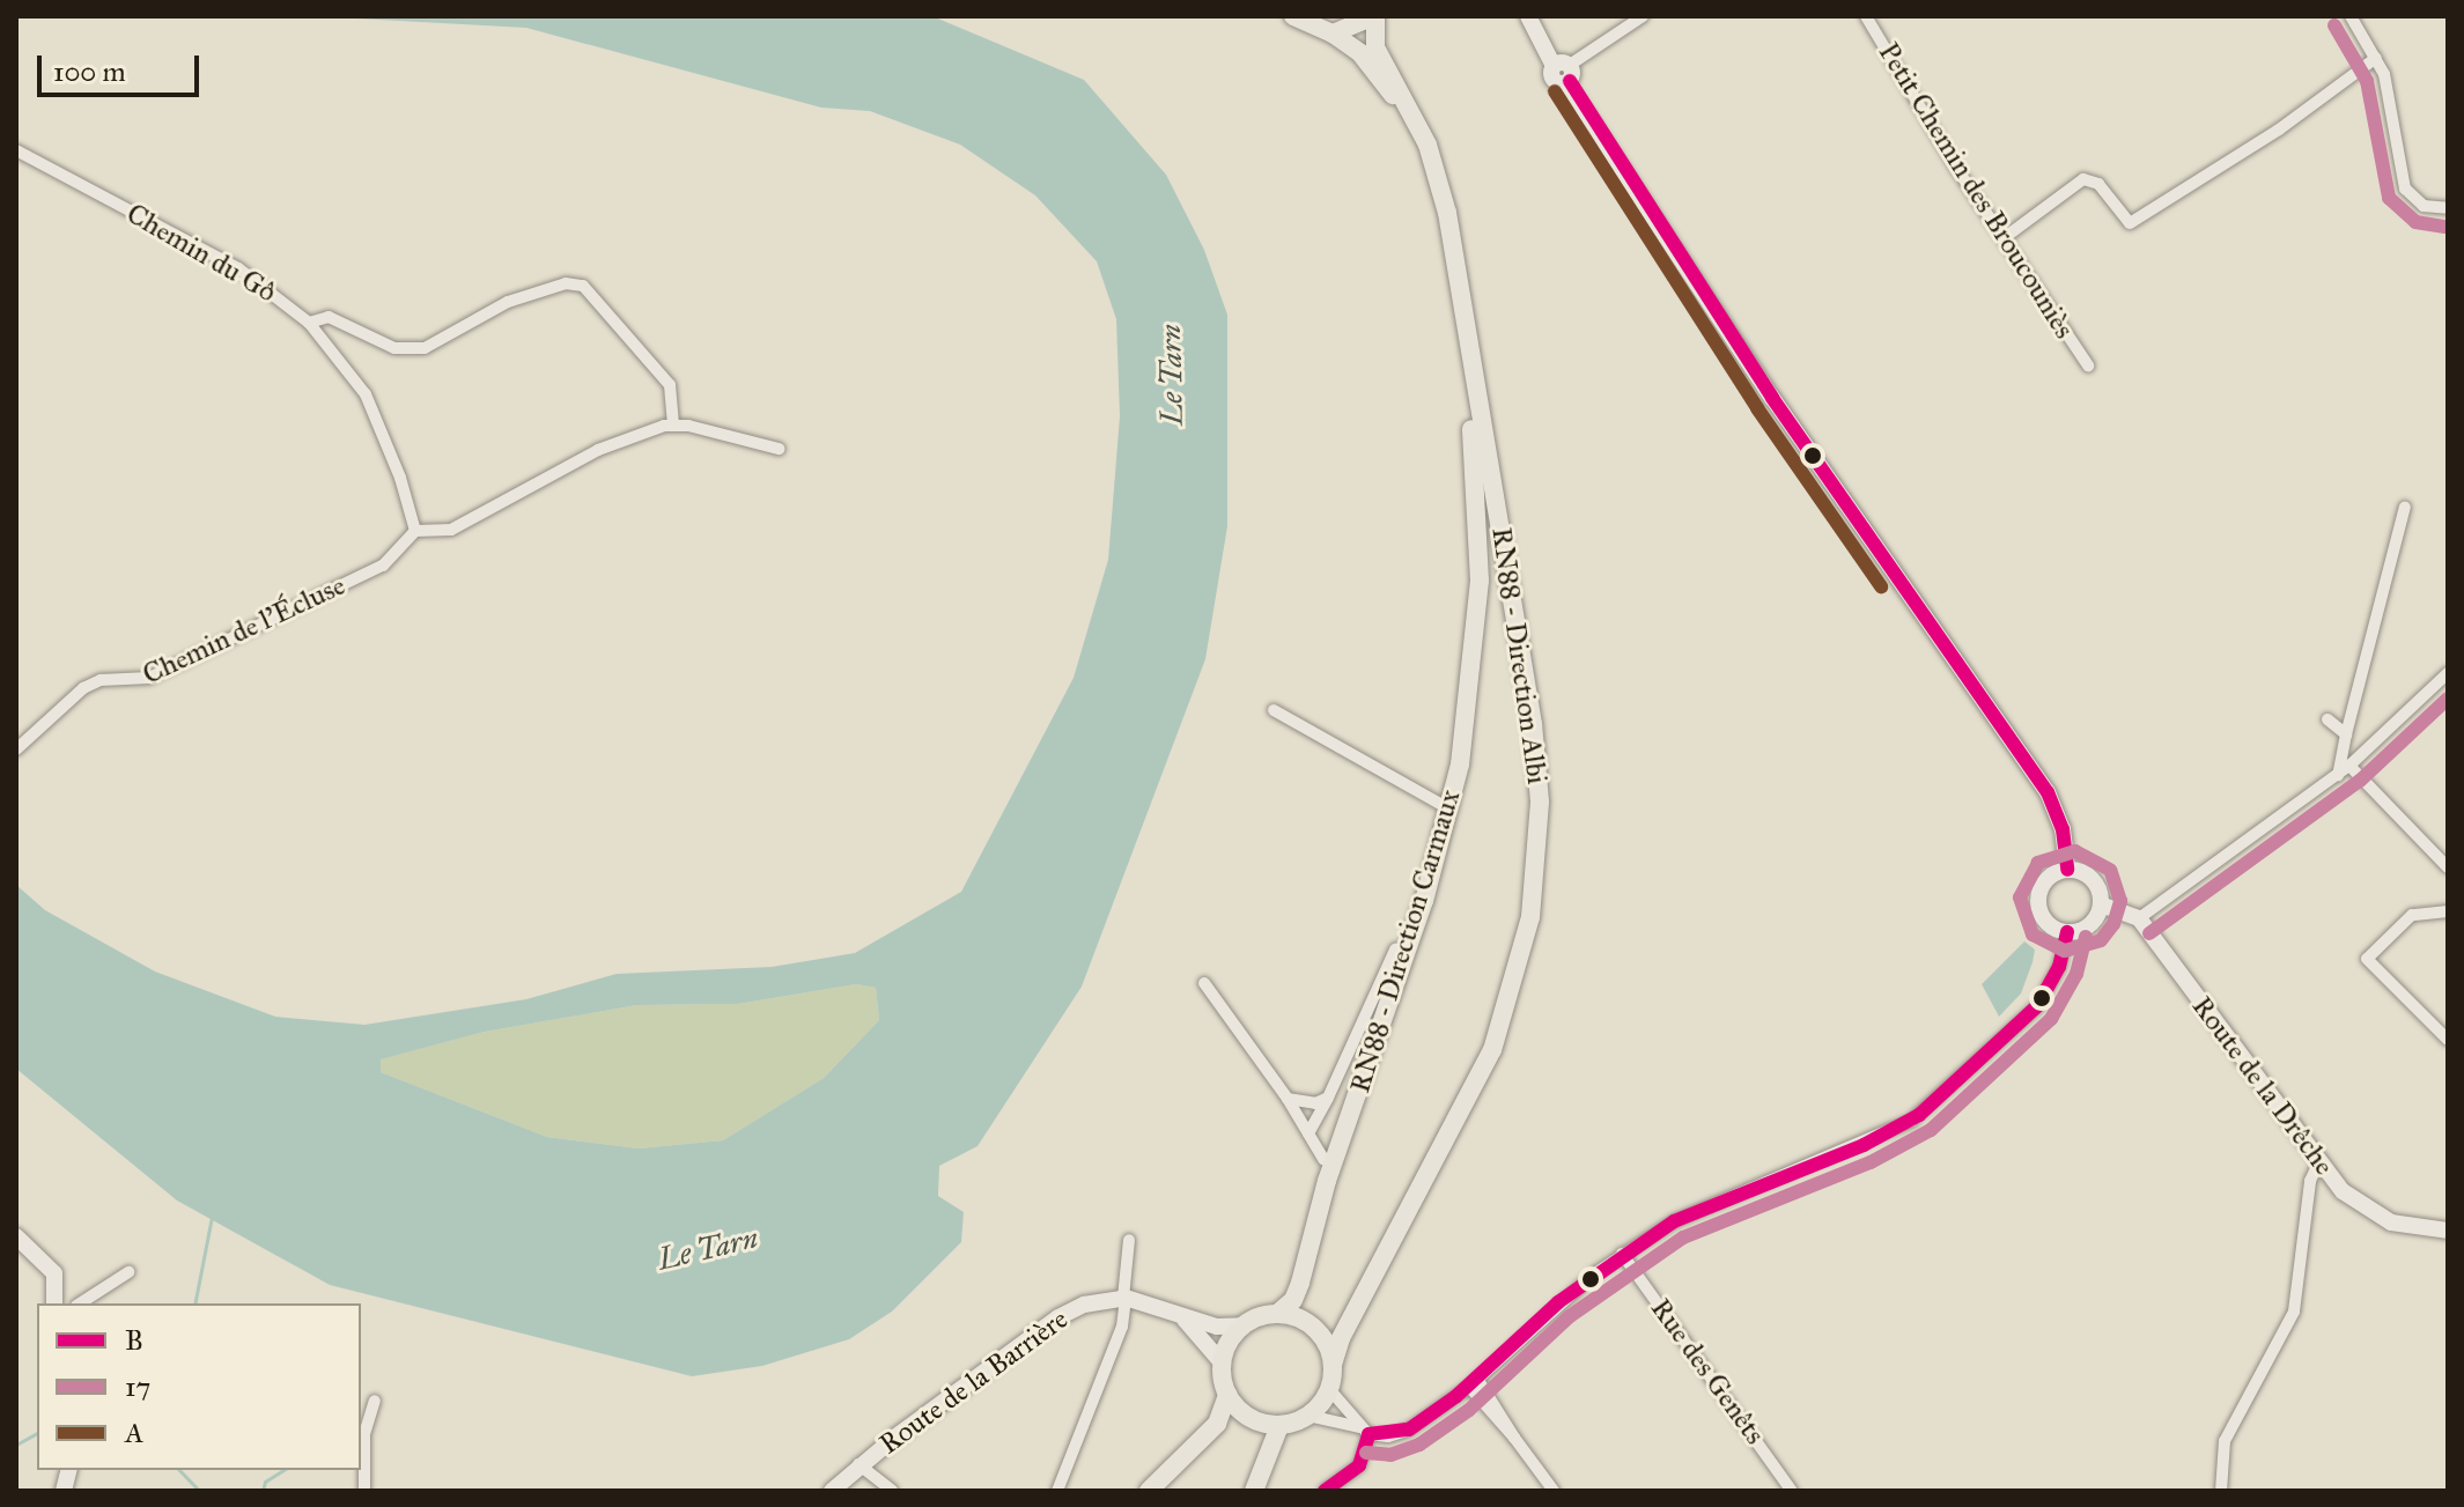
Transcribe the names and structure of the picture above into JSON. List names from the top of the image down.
{
  "streets": {
    "main road": ["RN88 - Direction Albi", "RN88 - Direction Carmaux"],
    "street": [
      "Petit Chemin des Broucouniès",
      "Chemin du Gô",
      "Chemin de l'Écluse",
      "Route de la Drêche",
      "Rue des Genêts",
      "Route de la Barrière"
    ]
  },
  "crossings": [
    ["RN88 - Direction Albi", "RN88 - Direction Carmaux"]
  ],
  "water": ["Le Tarn"],
  "lines": ["transit line 17", "transit line B", "transit line A"],
  "legend": ["B", "17", "A"],
  "scale_bar": "100 m"
}
